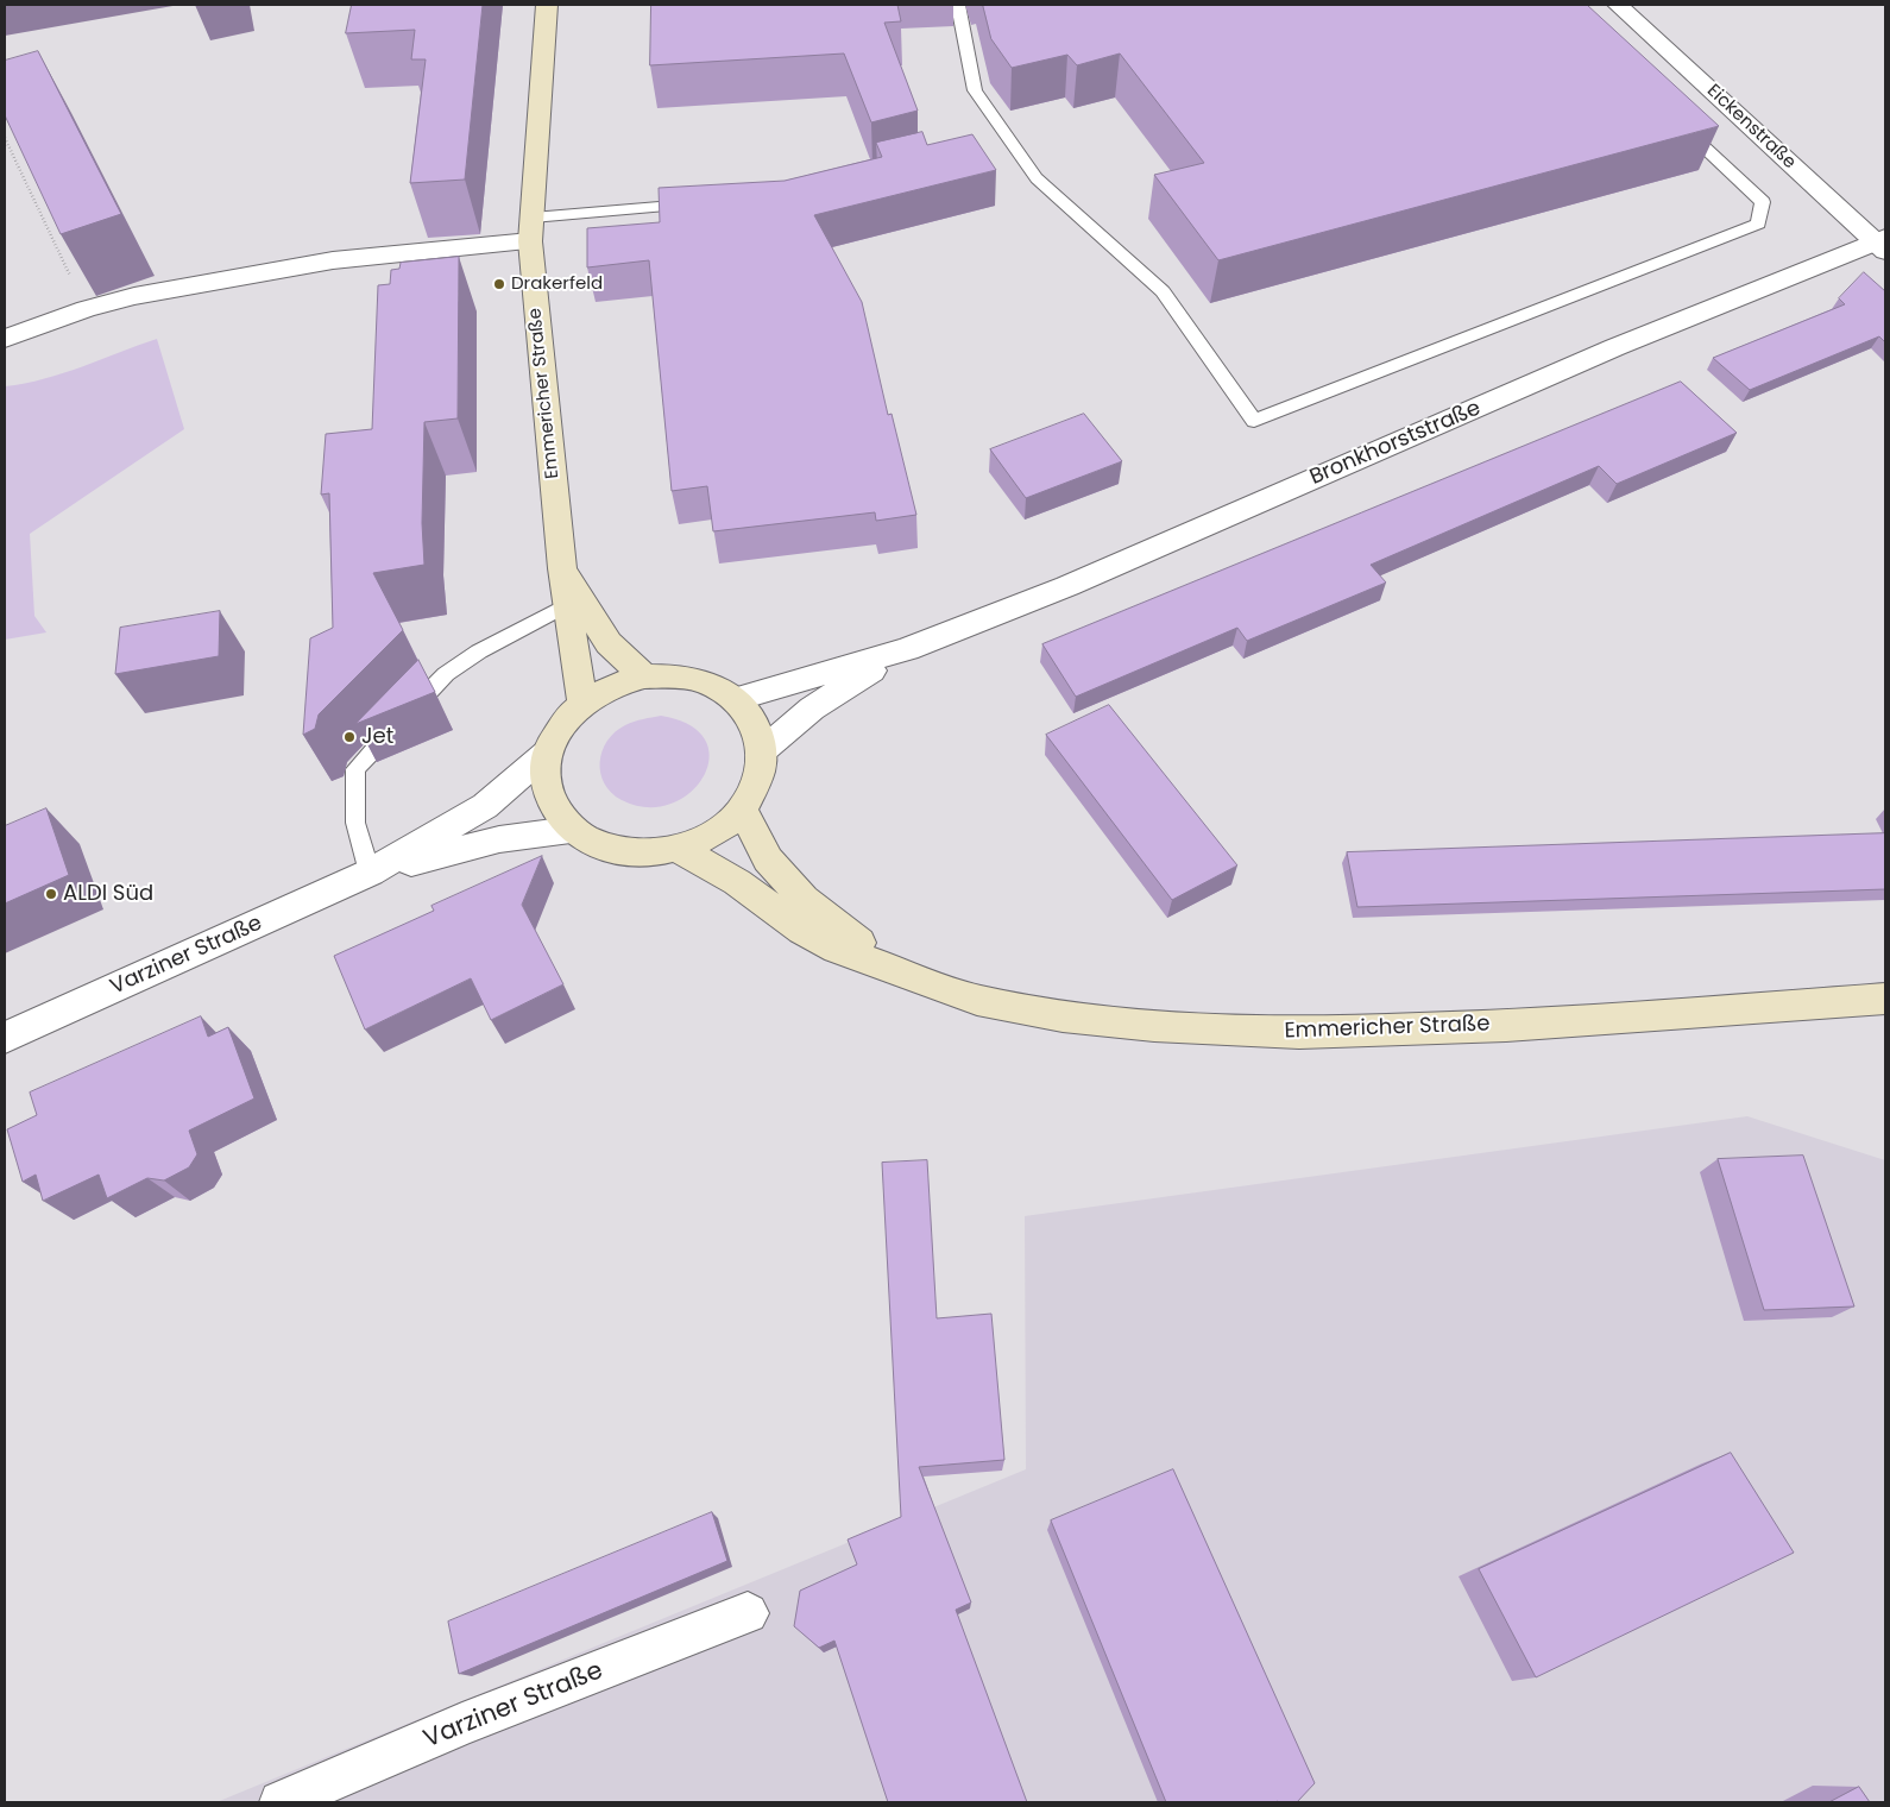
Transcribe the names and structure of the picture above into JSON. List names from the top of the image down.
{
  "streets": {
    "main road": ["Emmericher Straße"],
    "street": ["Eickenstraße", "Bronkhorststraße", "Varziner Straße"]
  },
  "crossings": [
    ["Eickenstraße", "Bronkhorststraße"],
    ["Emmericher Straße", "Bronkhorststraße"],
    ["Emmericher Straße", "Varziner Straße"],
    ["Bronkhorststraße", "Varziner Straße"]
  ],
  "places": ["Drakerfeld", "Jet", "ALDI Süd"]
}
